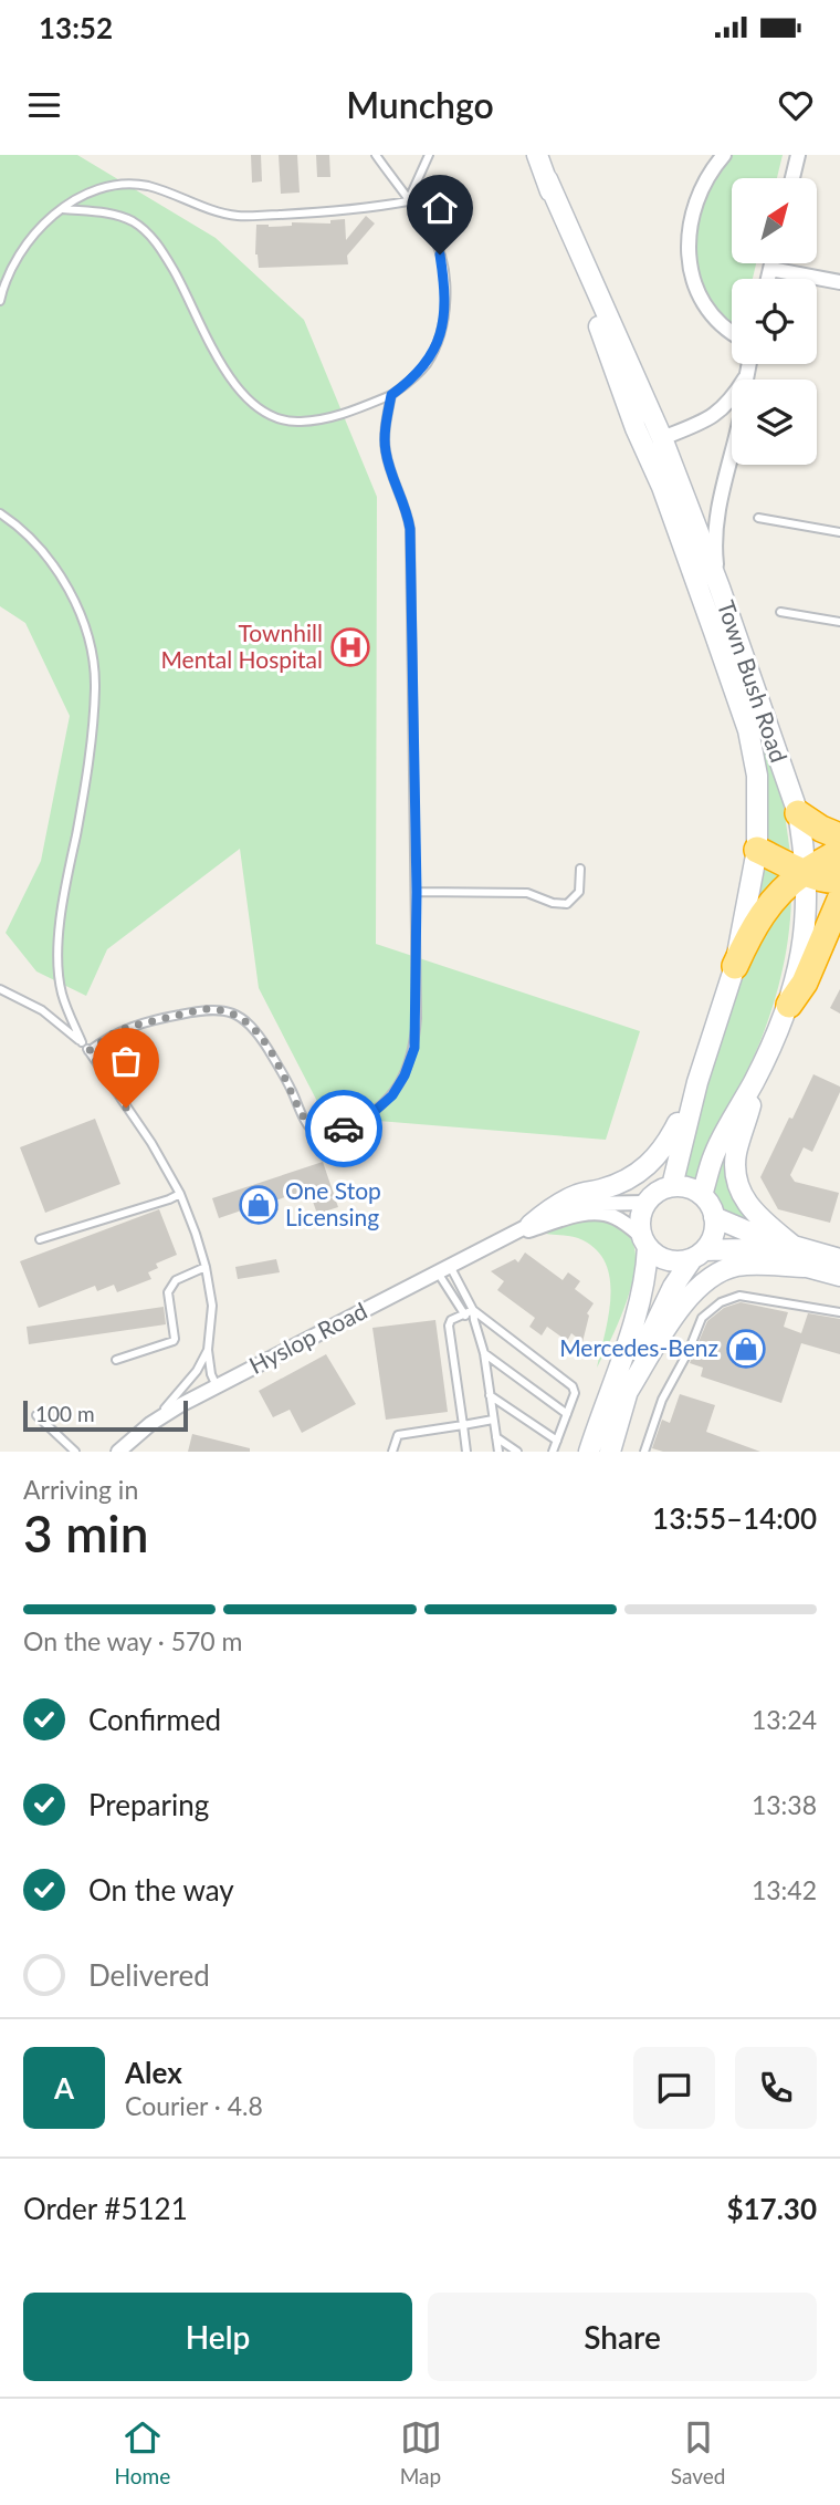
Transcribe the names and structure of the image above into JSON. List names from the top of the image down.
{
  "streets": {
    "street": ["Town Bush Road", "Hyslop Road"]
  },
  "crossings": [
    ["Town Bush Road", "Hyslop Road"]
  ],
  "places": {
    "hospital": ["Townhill Mental Hospital"],
    "shop": ["One Stop Licensing", "Mercedes-Benz"]
  },
  "scale_bar": "100 m",
  "north": "top right",
  "page": {
    "status": "13:52",
    "header": "Munchgo",
    "scale": "100 m",
    "heading": ["3 min", "Arriving in", "13:55–14:00"],
    "panel": [
      "Alex",
      "Courier · 4.8",
      "Order #5121",
      "$17.30"
    ],
    "bar": "On the way · 570 m",
    "list": [
      ["Confirmed", "13:24"],
      ["Preparing", "13:38"],
      ["On the way", "13:42"],
      "Delivered"
    ],
    "round": "A",
    "buttons": ["Help", "Share"],
    "tabs": ["Home", "Map", "Saved"]
  }
}
